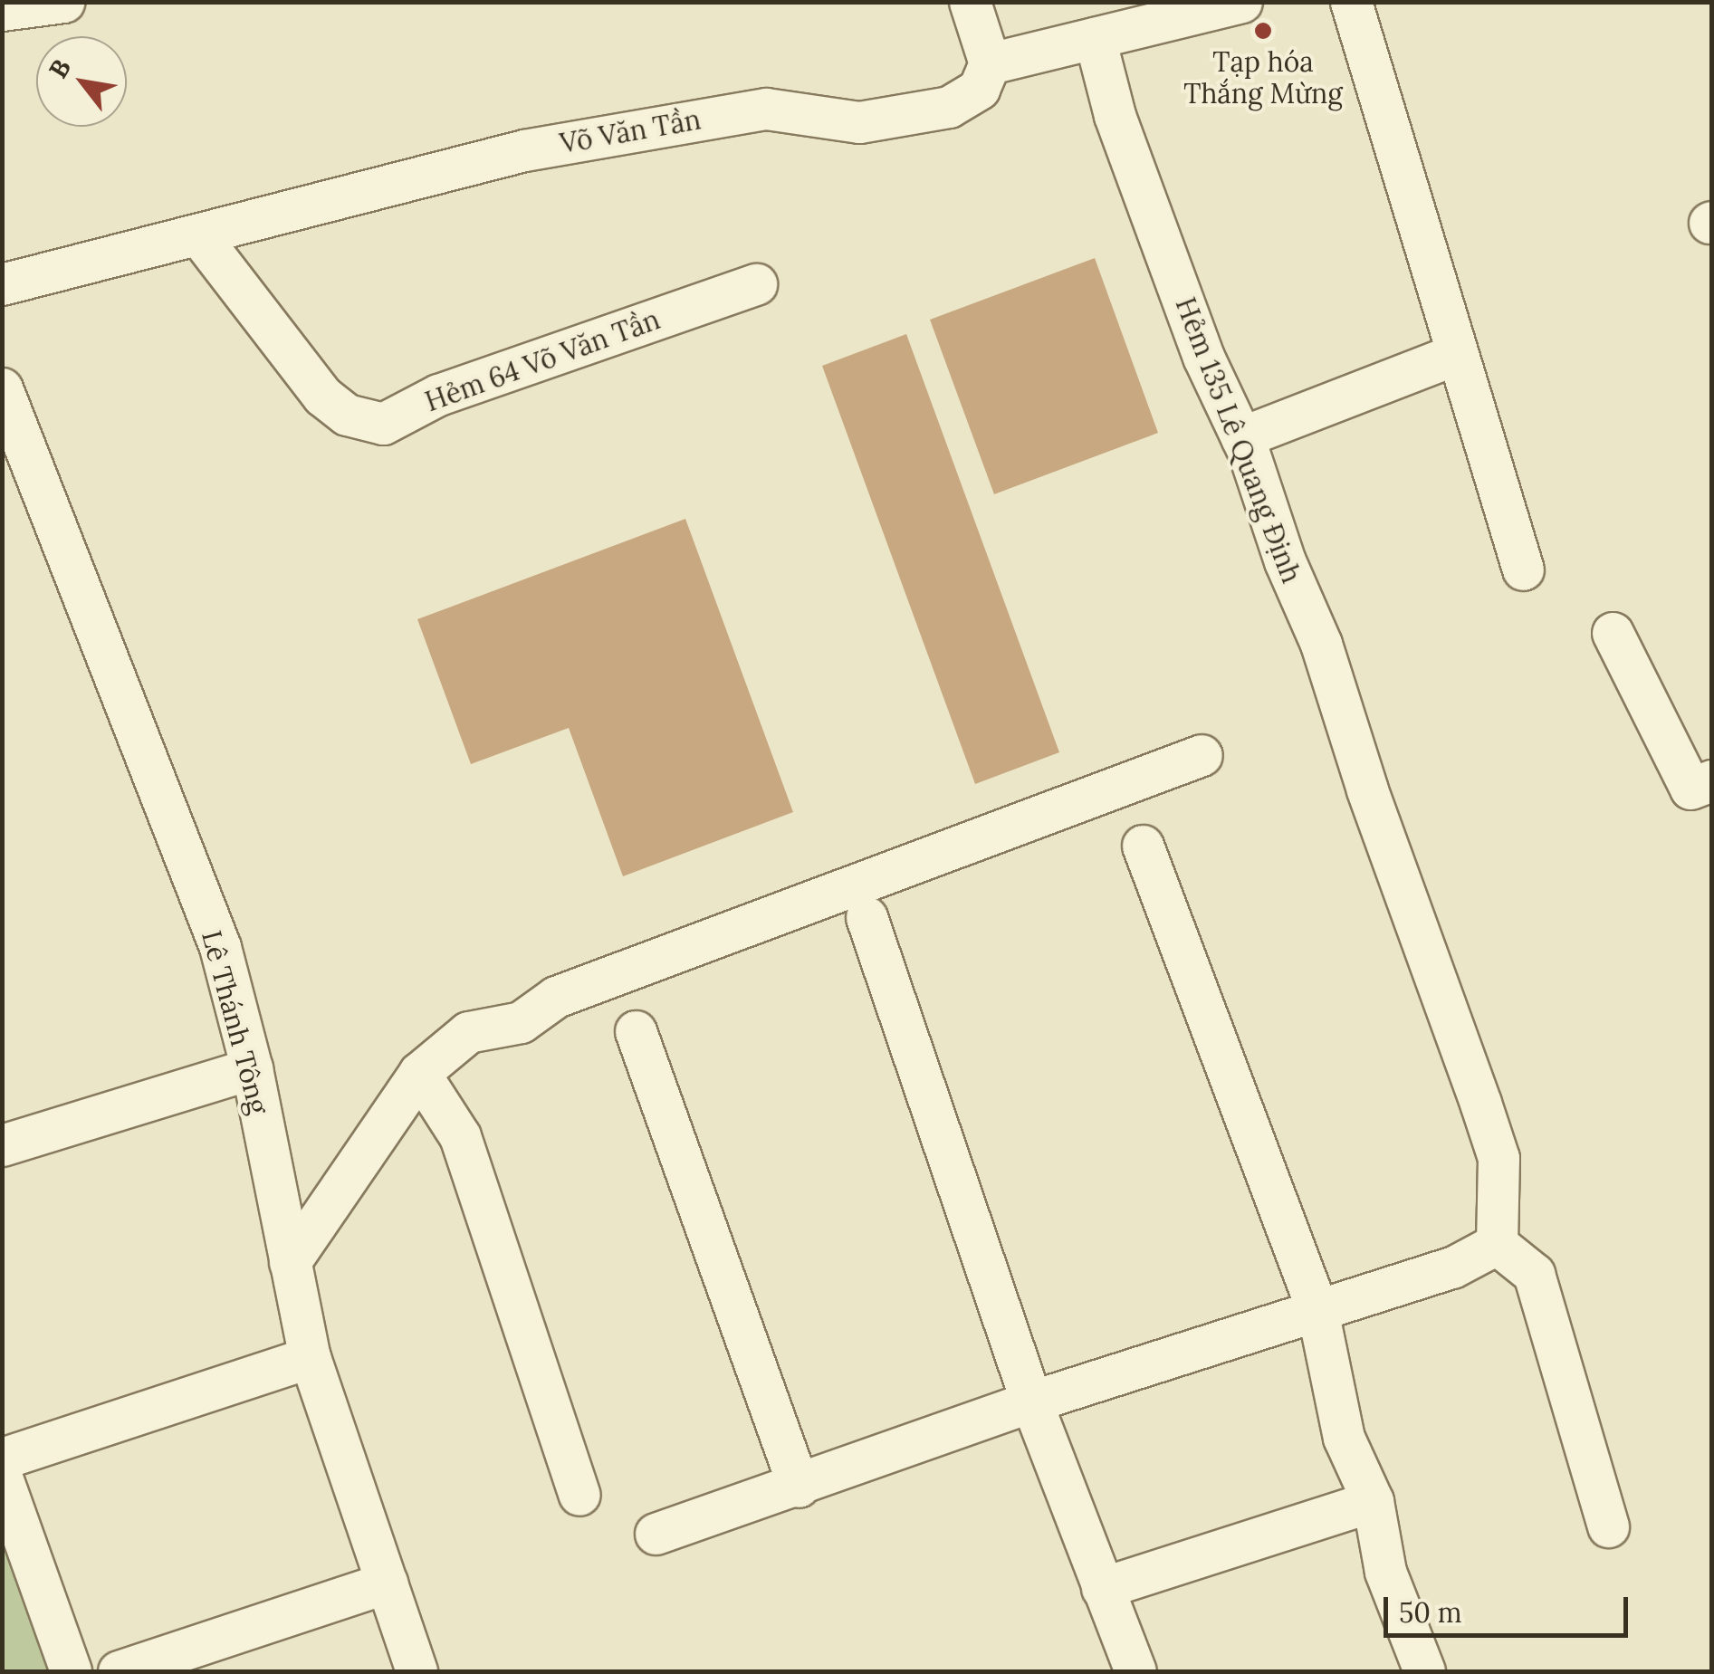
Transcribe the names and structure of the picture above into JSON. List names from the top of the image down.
{
  "streets": {
    "street": [
      "Võ Văn Tần",
      "Hẻm 64 Võ Văn Tần",
      "Hẻm 135 Lê Quang Định",
      "Lê Thánh Tông"
    ]
  },
  "crossings": [
    ["Võ Văn Tần", "Hẻm 64 Võ Văn Tần"]
  ],
  "places": ["Tạp hóa Thắng Mừng"],
  "scale_bar": "50 m",
  "north": "top left"
}
